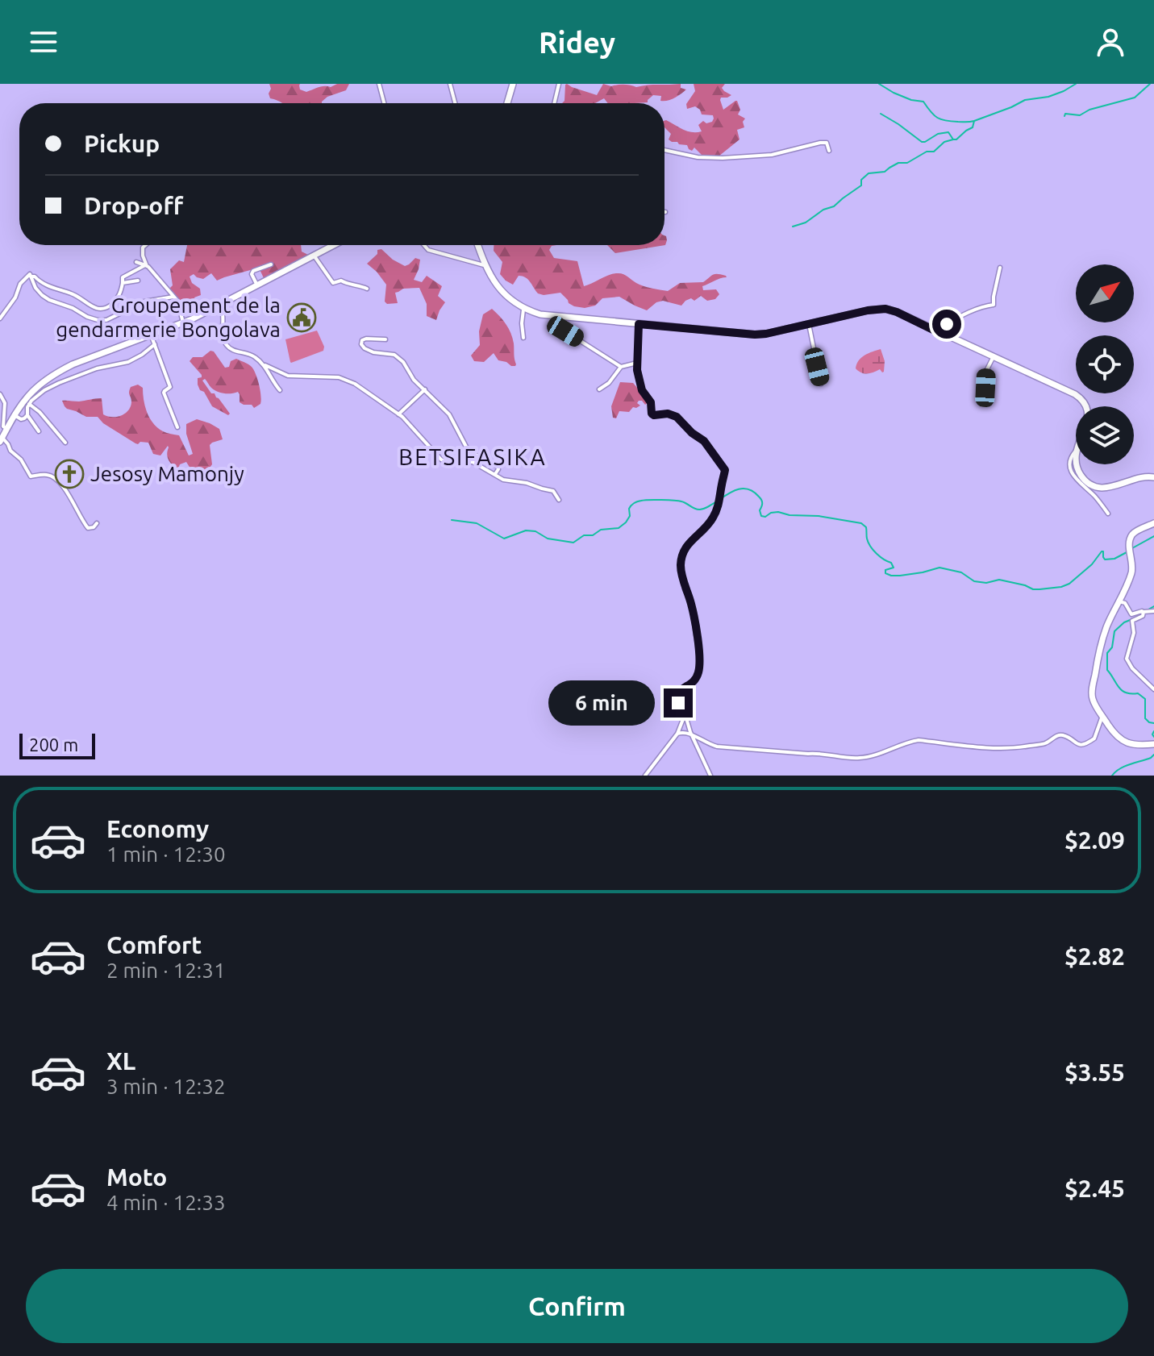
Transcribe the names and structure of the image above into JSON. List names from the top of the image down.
{
  "districts": ["BETSIFASIKA"],
  "places": {
    "public building": ["Groupement de la gendarmerie Bongolava"],
    "church": ["Jesosy Mamonjy"]
  },
  "scale_bar": "200 m",
  "north": "top right",
  "page": {
    "header": "Ridey",
    "banner": ["Pickup", "Drop-off"],
    "bubble": "6 min",
    "scale": "200 m",
    "list": [
      {
        "name": "Economy",
        "note": "1 min · 12:30",
        "value": "$2.09"
      },
      {
        "name": "Comfort",
        "note": "2 min · 12:31",
        "value": "$2.82"
      },
      {
        "name": "XL",
        "note": "3 min · 12:32",
        "value": "$3.55"
      },
      {
        "name": "Moto",
        "note": "4 min · 12:33",
        "value": "$2.45"
      }
    ],
    "buttons": "Confirm"
  }
}
